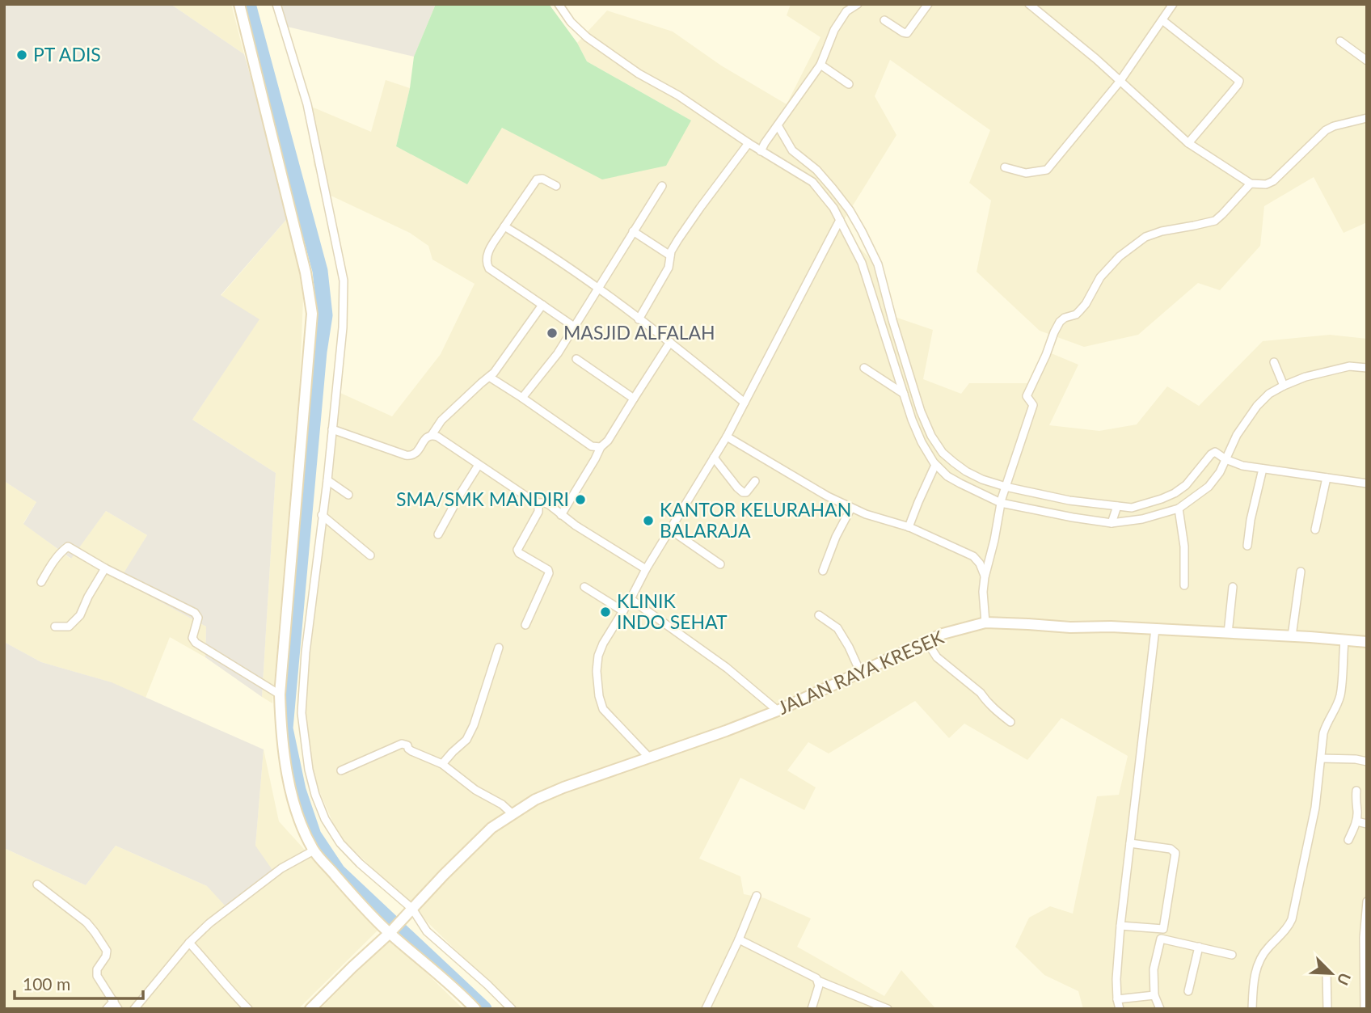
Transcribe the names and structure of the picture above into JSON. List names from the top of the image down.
{
  "streets": {
    "main road": ["JALAN RAYA KRESEK"]
  },
  "places": [
    "PT ADIS",
    "MASJID ALFALAH",
    "SMA/SMK MANDIRI",
    "KANTOR KELURAHAN BALARAJA",
    "KLINIK INDO SEHAT"
  ],
  "scale_bar": "100 m",
  "north": "bottom right"
}
